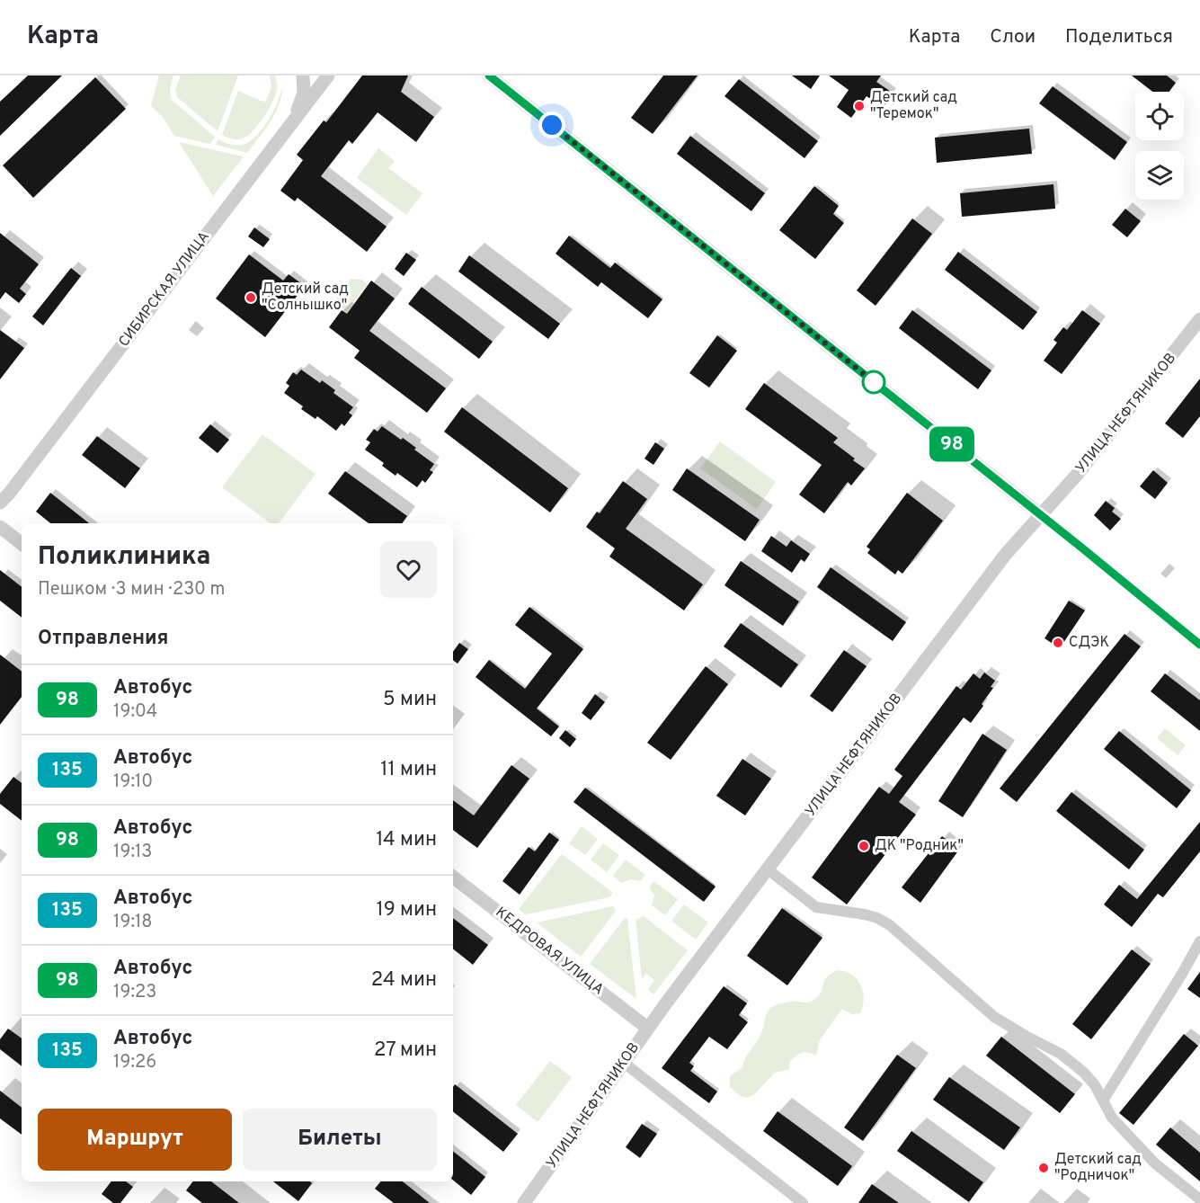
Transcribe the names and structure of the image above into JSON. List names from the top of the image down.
{
  "streets": {
    "street": ["СИБИРСКАЯ УЛИЦА", "УЛИЦА НЕФТЯНИКОВ", "КЕДРОВАЯ УЛИЦА"]
  },
  "crossings": [
    ["УЛИЦА НЕФТЯНИКОВ", "КЕДРОВАЯ УЛИЦА"]
  ],
  "places": [
    "Детский сад \"Теремок\"",
    "Детский сад \"Солнышко\"",
    "СДЭК",
    "ДК \"Родник\"",
    "Детский сад \"Родничок\""
  ],
  "lines": ["bus line 98"],
  "page": {
    "header": "Карта",
    "nav": ["Карта", "Слои", "Поделиться"],
    "on_map": "98",
    "heading": [
      ["Поликлиника", "Пешком · 3 мин · 230 m"],
      "Отправления"
    ],
    "list": [
      {
        "mark": "98",
        "name": "Автобус",
        "note": "19:04",
        "value": "5 мин"
      },
      {
        "mark": "135",
        "name": "Автобус",
        "note": "19:10",
        "value": "11 мин"
      },
      {
        "mark": "98",
        "name": "Автобус",
        "note": "19:13",
        "value": "14 мин"
      },
      {
        "mark": "135",
        "name": "Автобус",
        "note": "19:18",
        "value": "19 мин"
      },
      {
        "mark": "98",
        "name": "Автобус",
        "note": "19:23",
        "value": "24 мин"
      },
      {
        "mark": "135",
        "name": "Автобус",
        "note": "19:26",
        "value": "27 мин"
      }
    ],
    "buttons": ["Маршрут", "Билеты"]
  }
}
